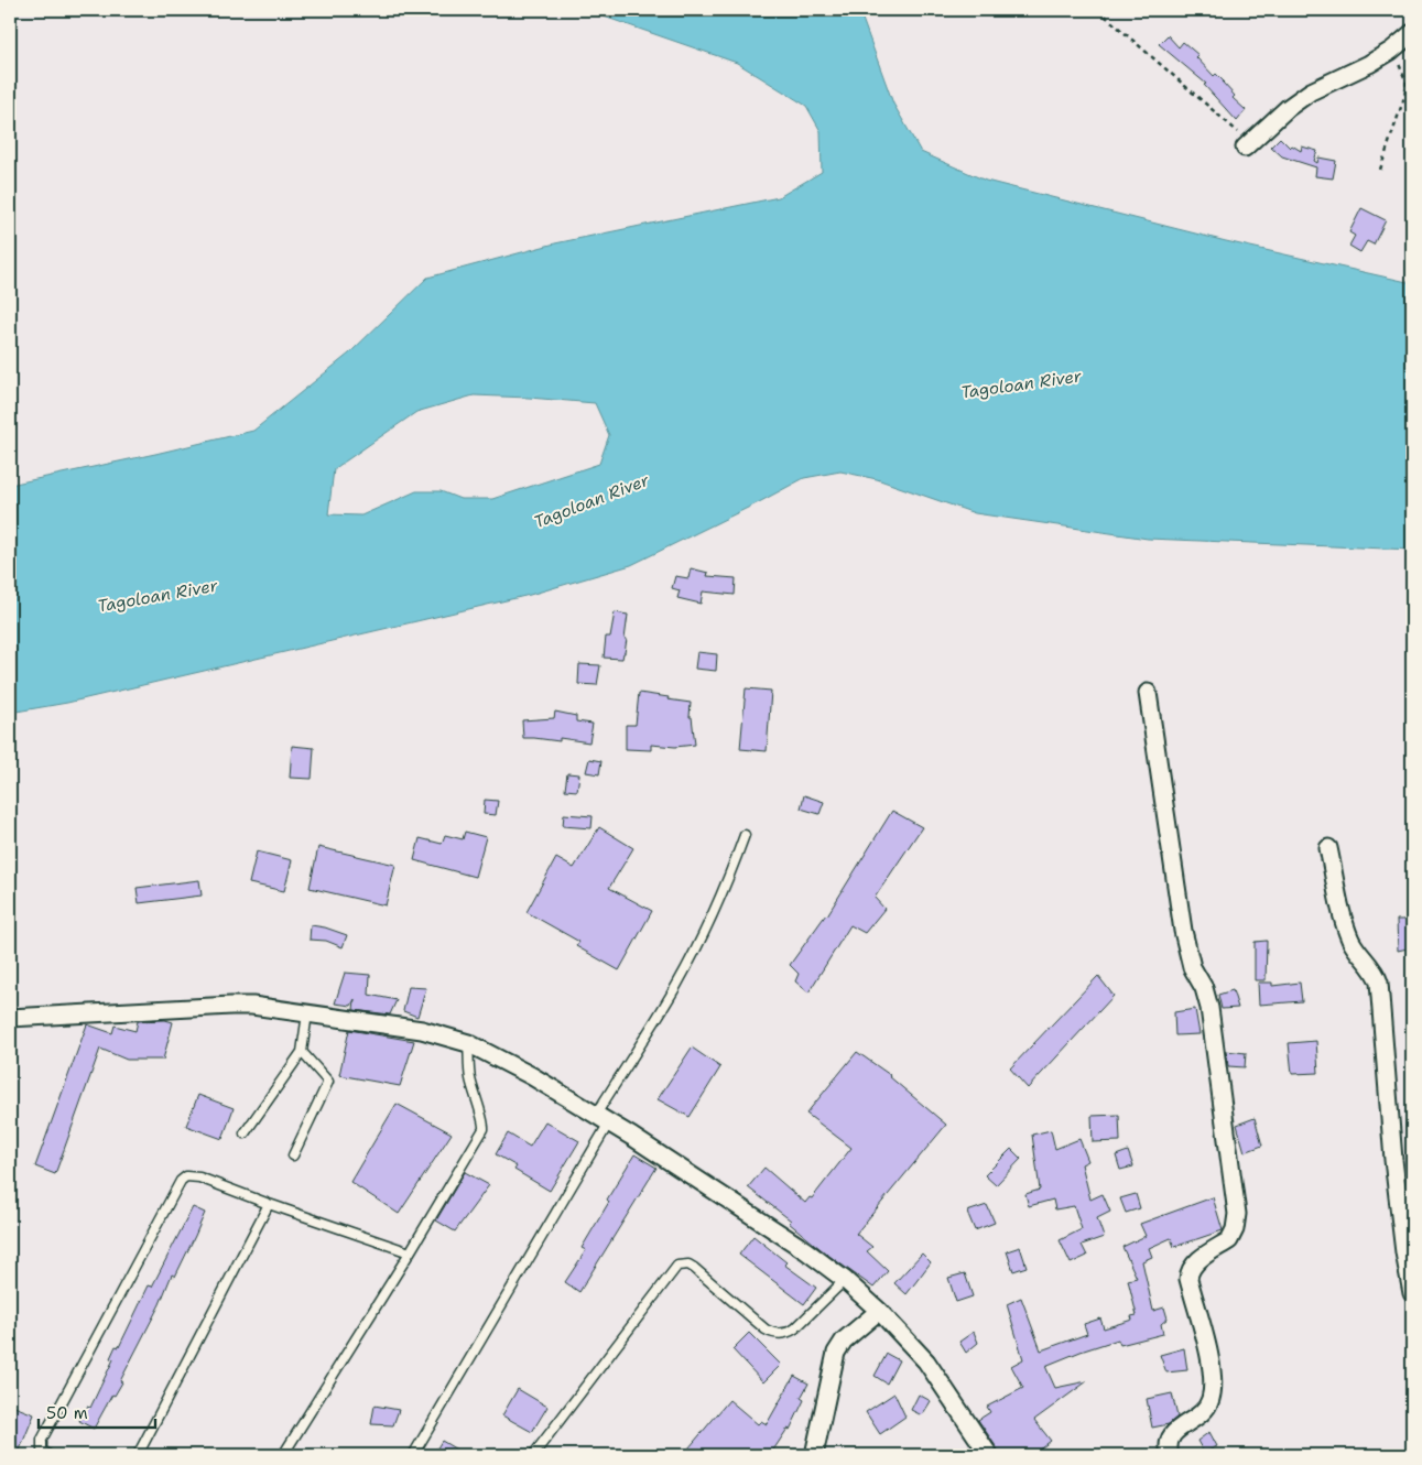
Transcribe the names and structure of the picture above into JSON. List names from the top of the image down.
{
  "water": ["Tagoloan River"],
  "scale_bar": "50 m"
}
